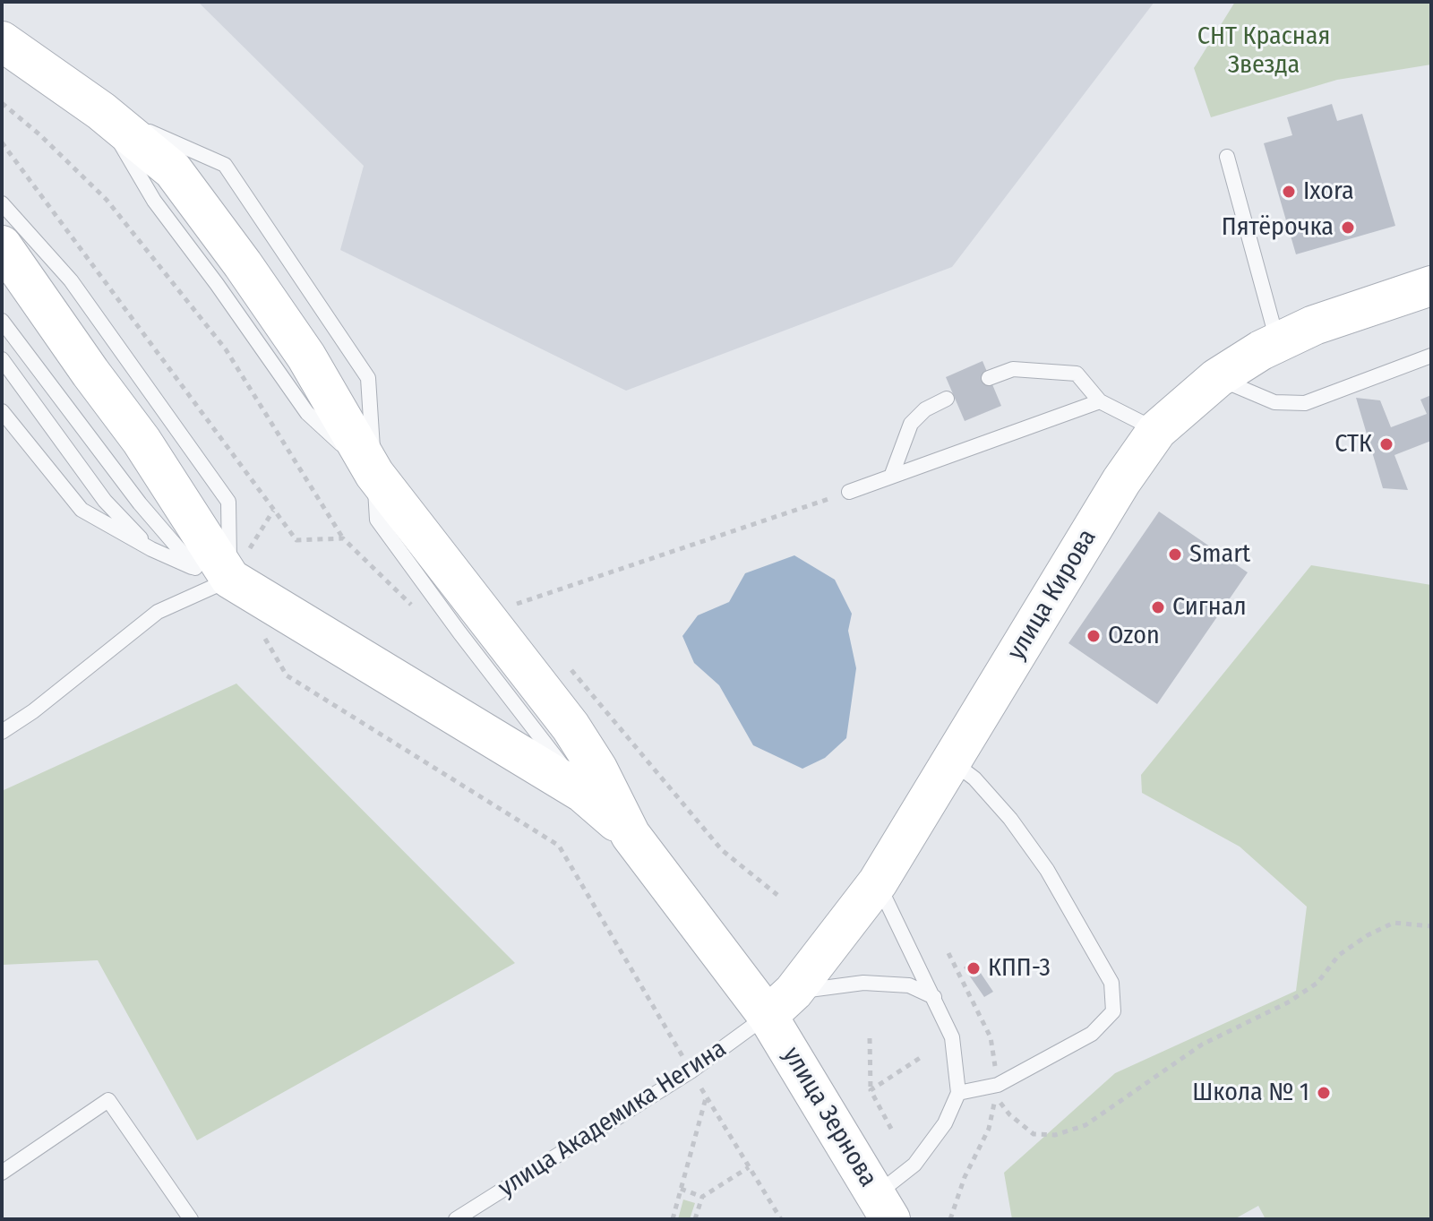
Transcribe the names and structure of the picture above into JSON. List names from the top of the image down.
{
  "streets": {
    "main road": ["улица Кирова", "улица Зернова"],
    "lane": ["улица Академика Негина"]
  },
  "crossings": [
    ["улица Кирова", "улица Зернова"],
    ["улица Кирова", "улица Академика Негина"],
    ["улица Зернова", "улица Академика Негина"]
  ],
  "parks": ["СНТ Красная Звезда"],
  "places": [
    "Ixora",
    "Пятёрочка",
    "СТК",
    "Smart",
    "Сигнал",
    "Ozon",
    "КПП-3",
    "Школа № 1"
  ]
}
